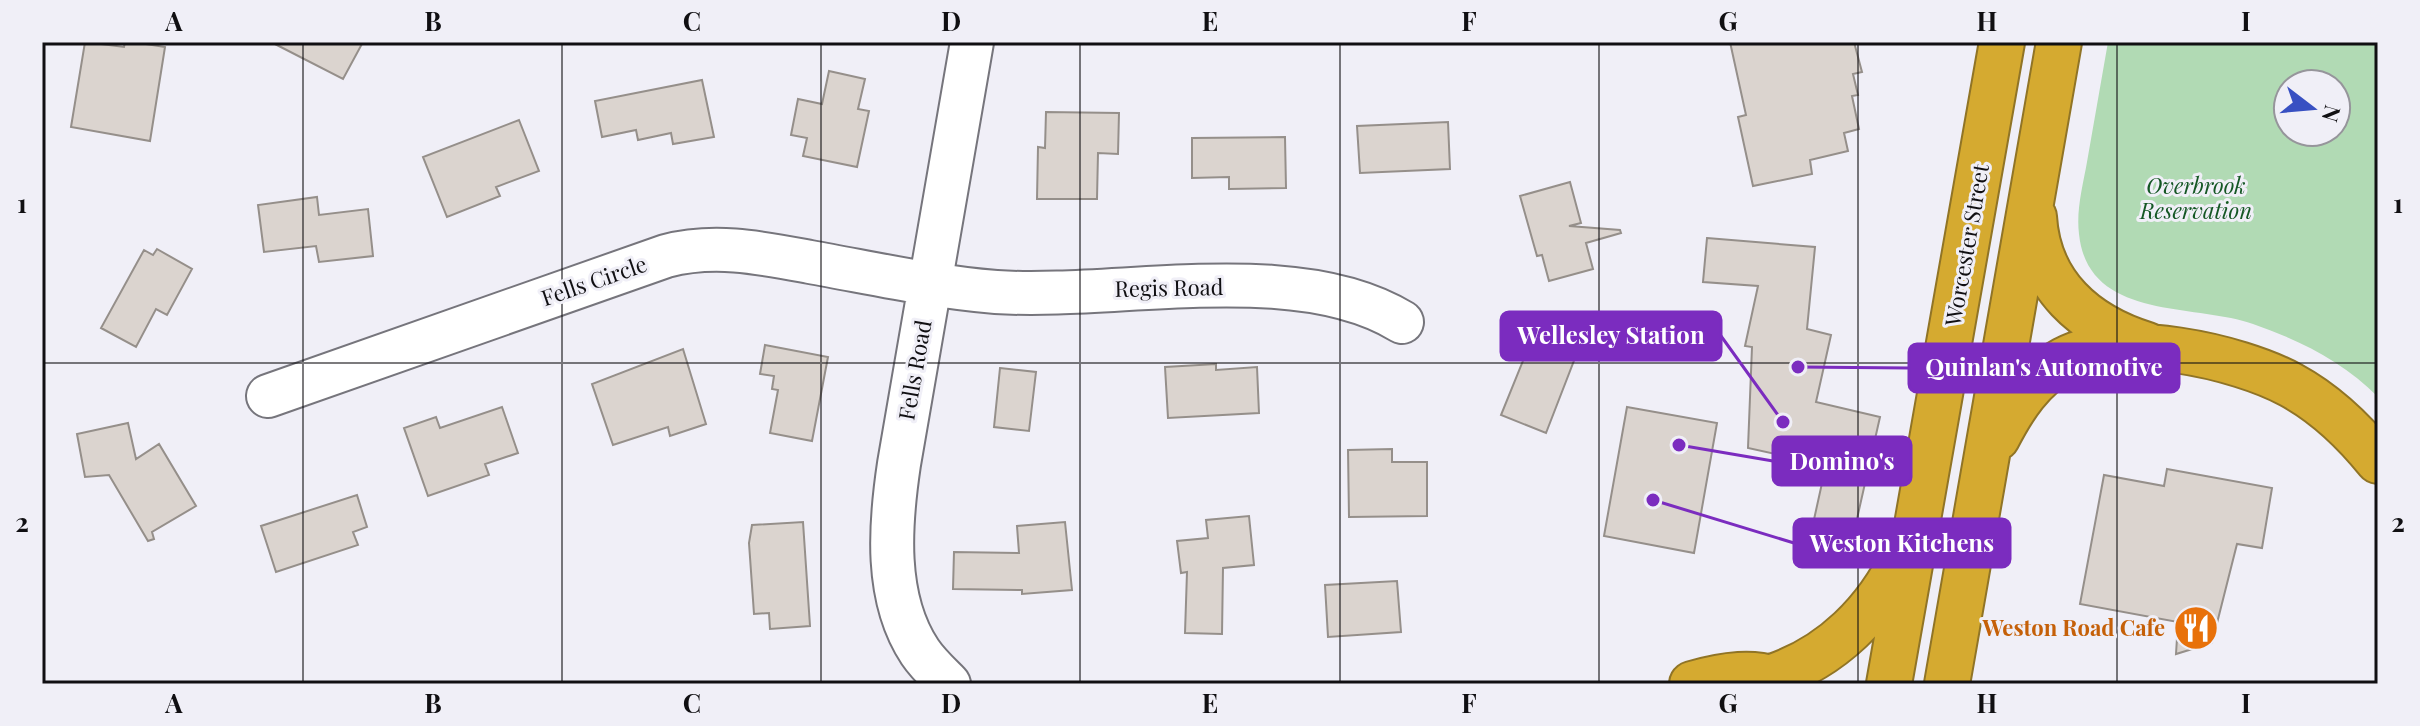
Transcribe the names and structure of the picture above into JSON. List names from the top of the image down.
{
  "streets": {
    "highway": ["Worcester Street"],
    "street": ["Fells Circle", "Regis Road", "Fells Road"]
  },
  "crossings": [
    ["Fells Circle", "Regis Road"],
    ["Fells Circle", "Fells Road"],
    ["Regis Road", "Fells Road"]
  ],
  "parks": ["Overbrook Reservation"],
  "places": {
    "other": [
      "Quinlan's Automotive",
      "Wellesley Station",
      "Domino's",
      "Weston Kitchens"
    ],
    "restaurant": ["Weston Road Cafe"]
  },
  "north": "right",
  "grid": {
    "columns": [
      "A",
      "B",
      "C",
      "D",
      "E",
      "F",
      "G",
      "H",
      "I"
    ],
    "rows": ["1", "2"]
  }
}
